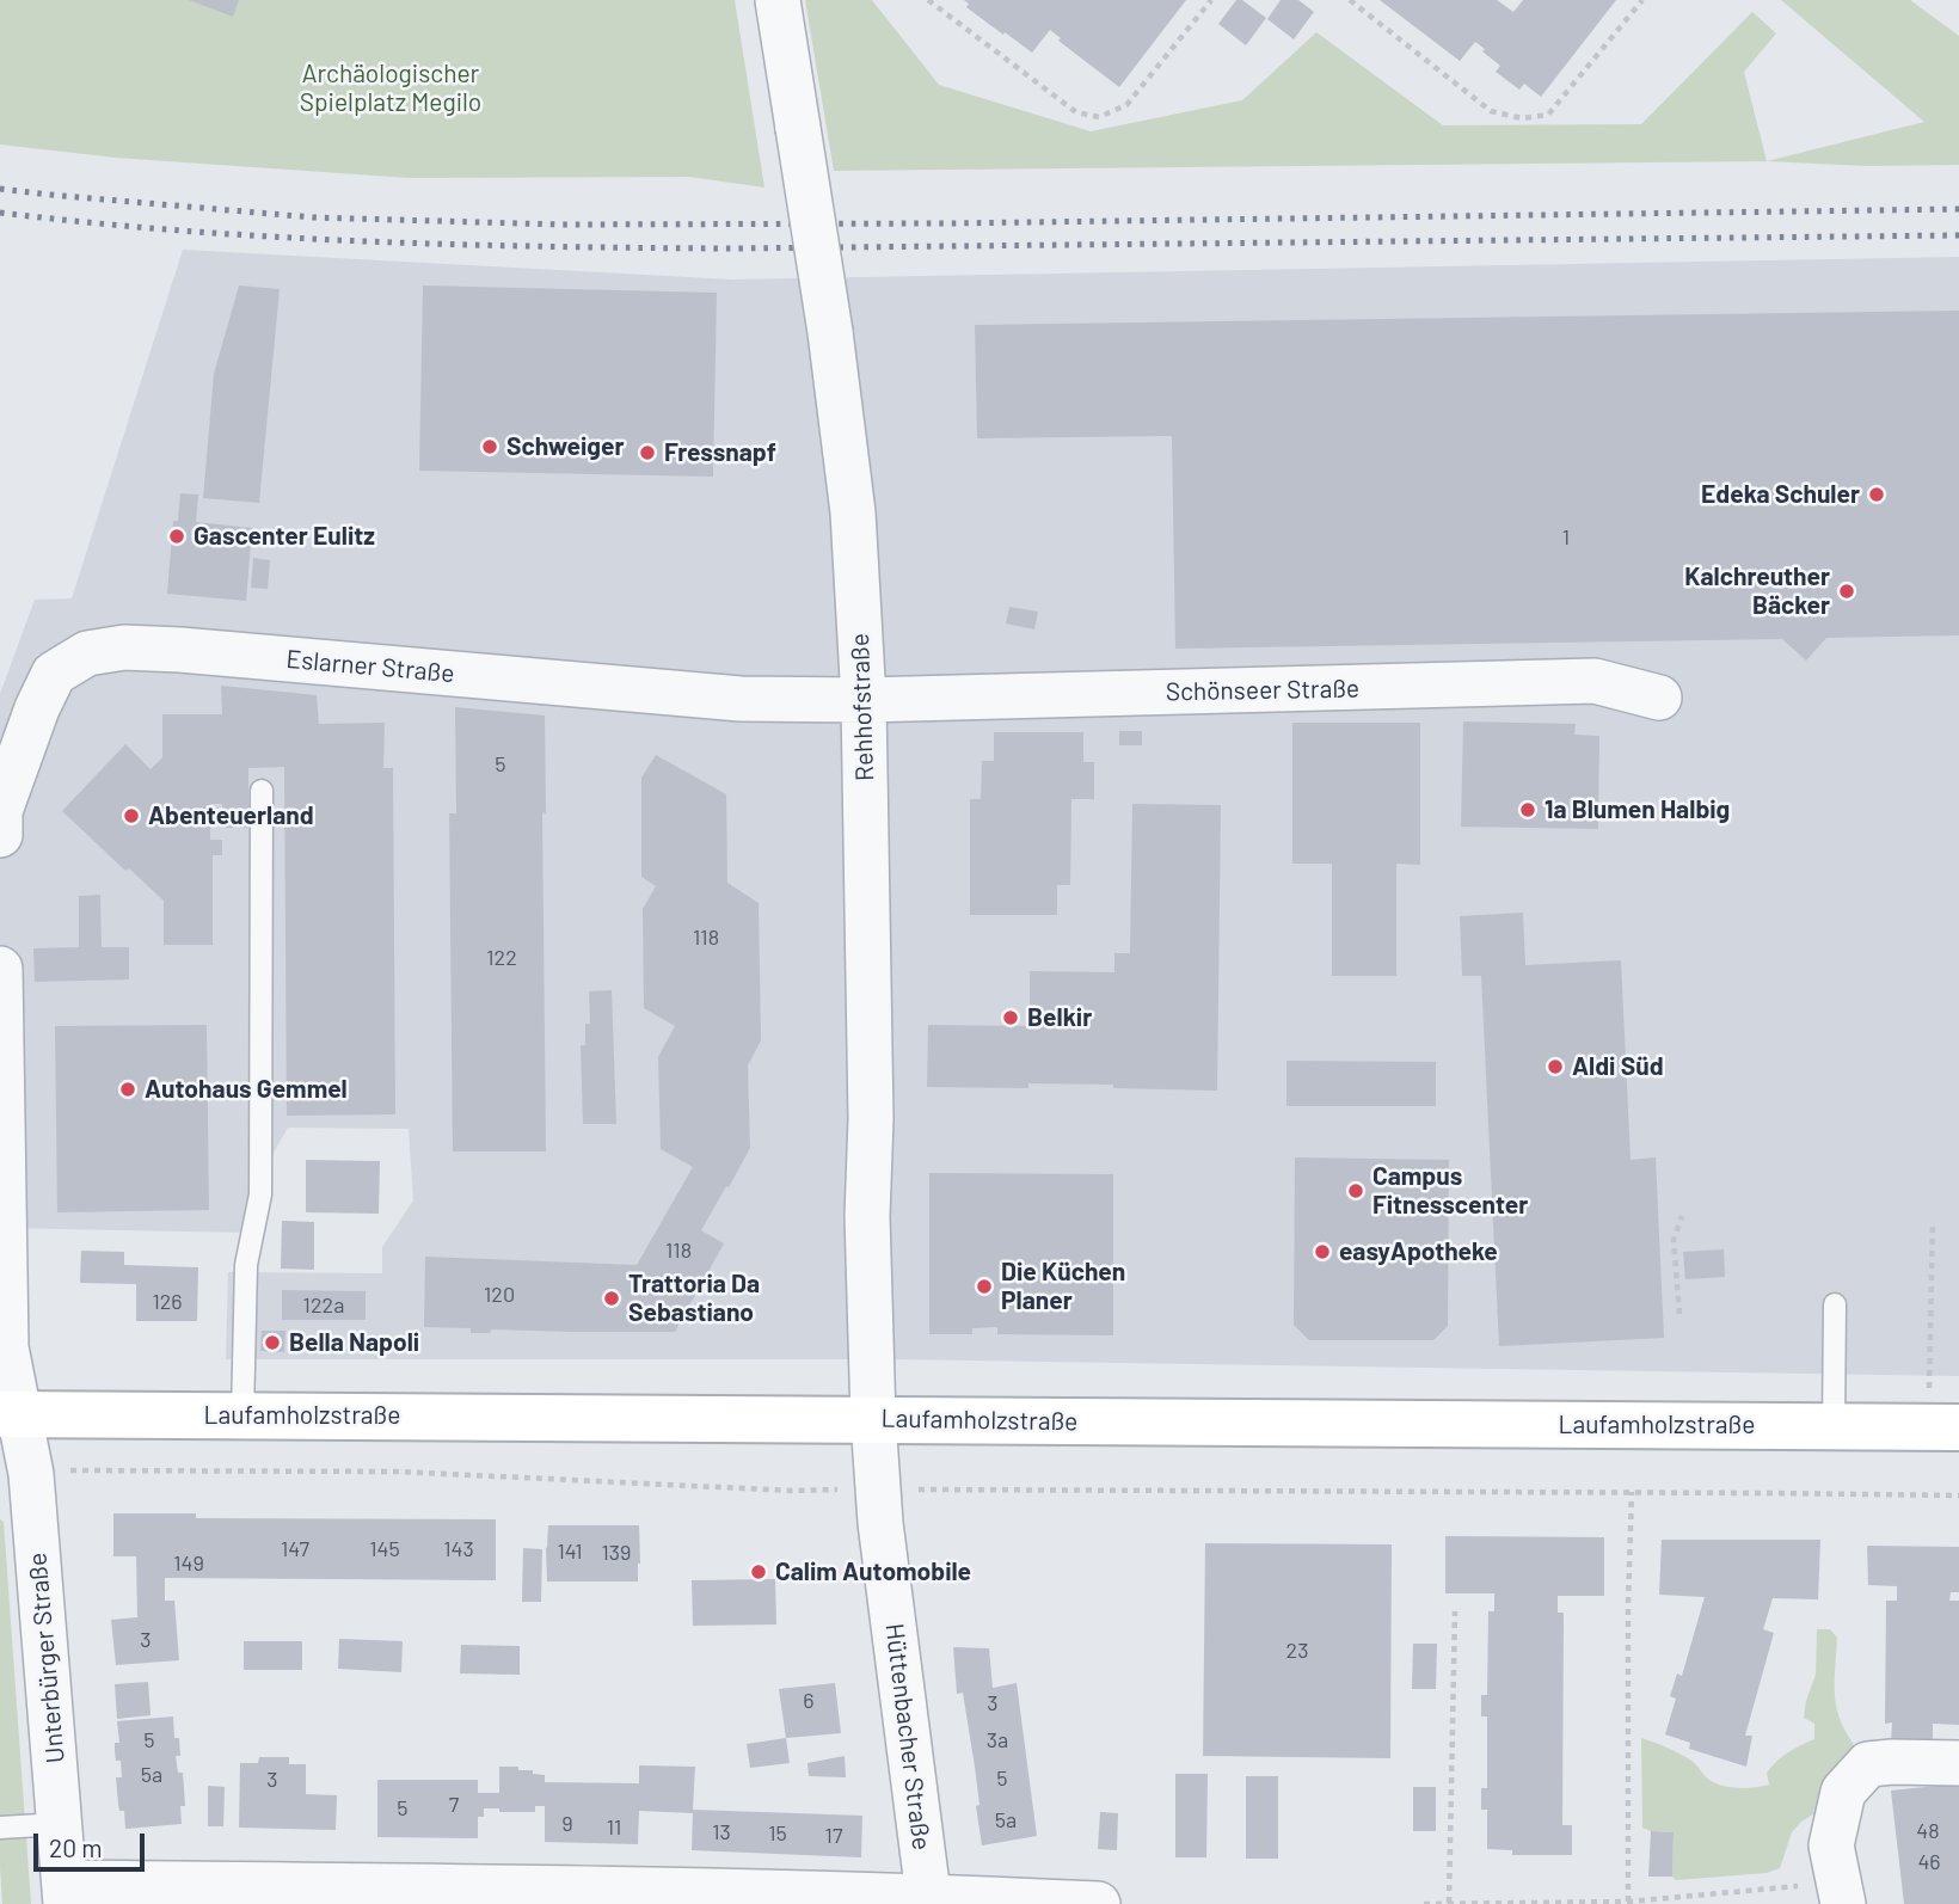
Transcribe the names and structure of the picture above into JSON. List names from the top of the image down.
{
  "streets": {
    "main road": ["Laufamholzstraße"],
    "street": [
      "Eslarner Straße",
      "Schönseer Straße",
      "Rehhofstraße",
      "Unterbürger Straße",
      "Hüttenbacher Straße"
    ]
  },
  "crossings": [
    ["Eslarner Straße", "Schönseer Straße"],
    ["Eslarner Straße", "Rehhofstraße"],
    ["Schönseer Straße", "Rehhofstraße"],
    ["Rehhofstraße", "Laufamholzstraße"],
    ["Rehhofstraße", "Hüttenbacher Straße"],
    ["Laufamholzstraße", "Unterbürger Straße"],
    ["Laufamholzstraße", "Hüttenbacher Straße"]
  ],
  "parks": ["Archäologischer Spielplatz Megilo"],
  "places": [
    "Schweiger",
    "Fressnapf",
    "Edeka Schuler",
    "Gascenter Eulitz",
    "Kalchreuther Bäcker",
    "1a Blumen Halbig",
    "Abenteuerland",
    "Belkir",
    "Aldi Süd",
    "Autohaus Gemmel",
    "Campus Fitnesscenter",
    "easyApotheke",
    "Die Küchen Planer",
    "Trattoria Da Sebastiano",
    "Bella Napoli",
    "Calim Automobile"
  ],
  "house_numbers": [
    "1",
    "5",
    "118",
    "122",
    "118",
    "120",
    "126",
    "122a",
    "147",
    "145",
    "143",
    "141",
    "139",
    "149",
    "3",
    "23",
    "6",
    "3",
    "5",
    "3a",
    "5a",
    "5",
    "3",
    "7",
    "5",
    "5a",
    "9",
    "11",
    "48",
    "13",
    "15",
    "17",
    "46"
  ],
  "scale_bar": "20 m"
}
